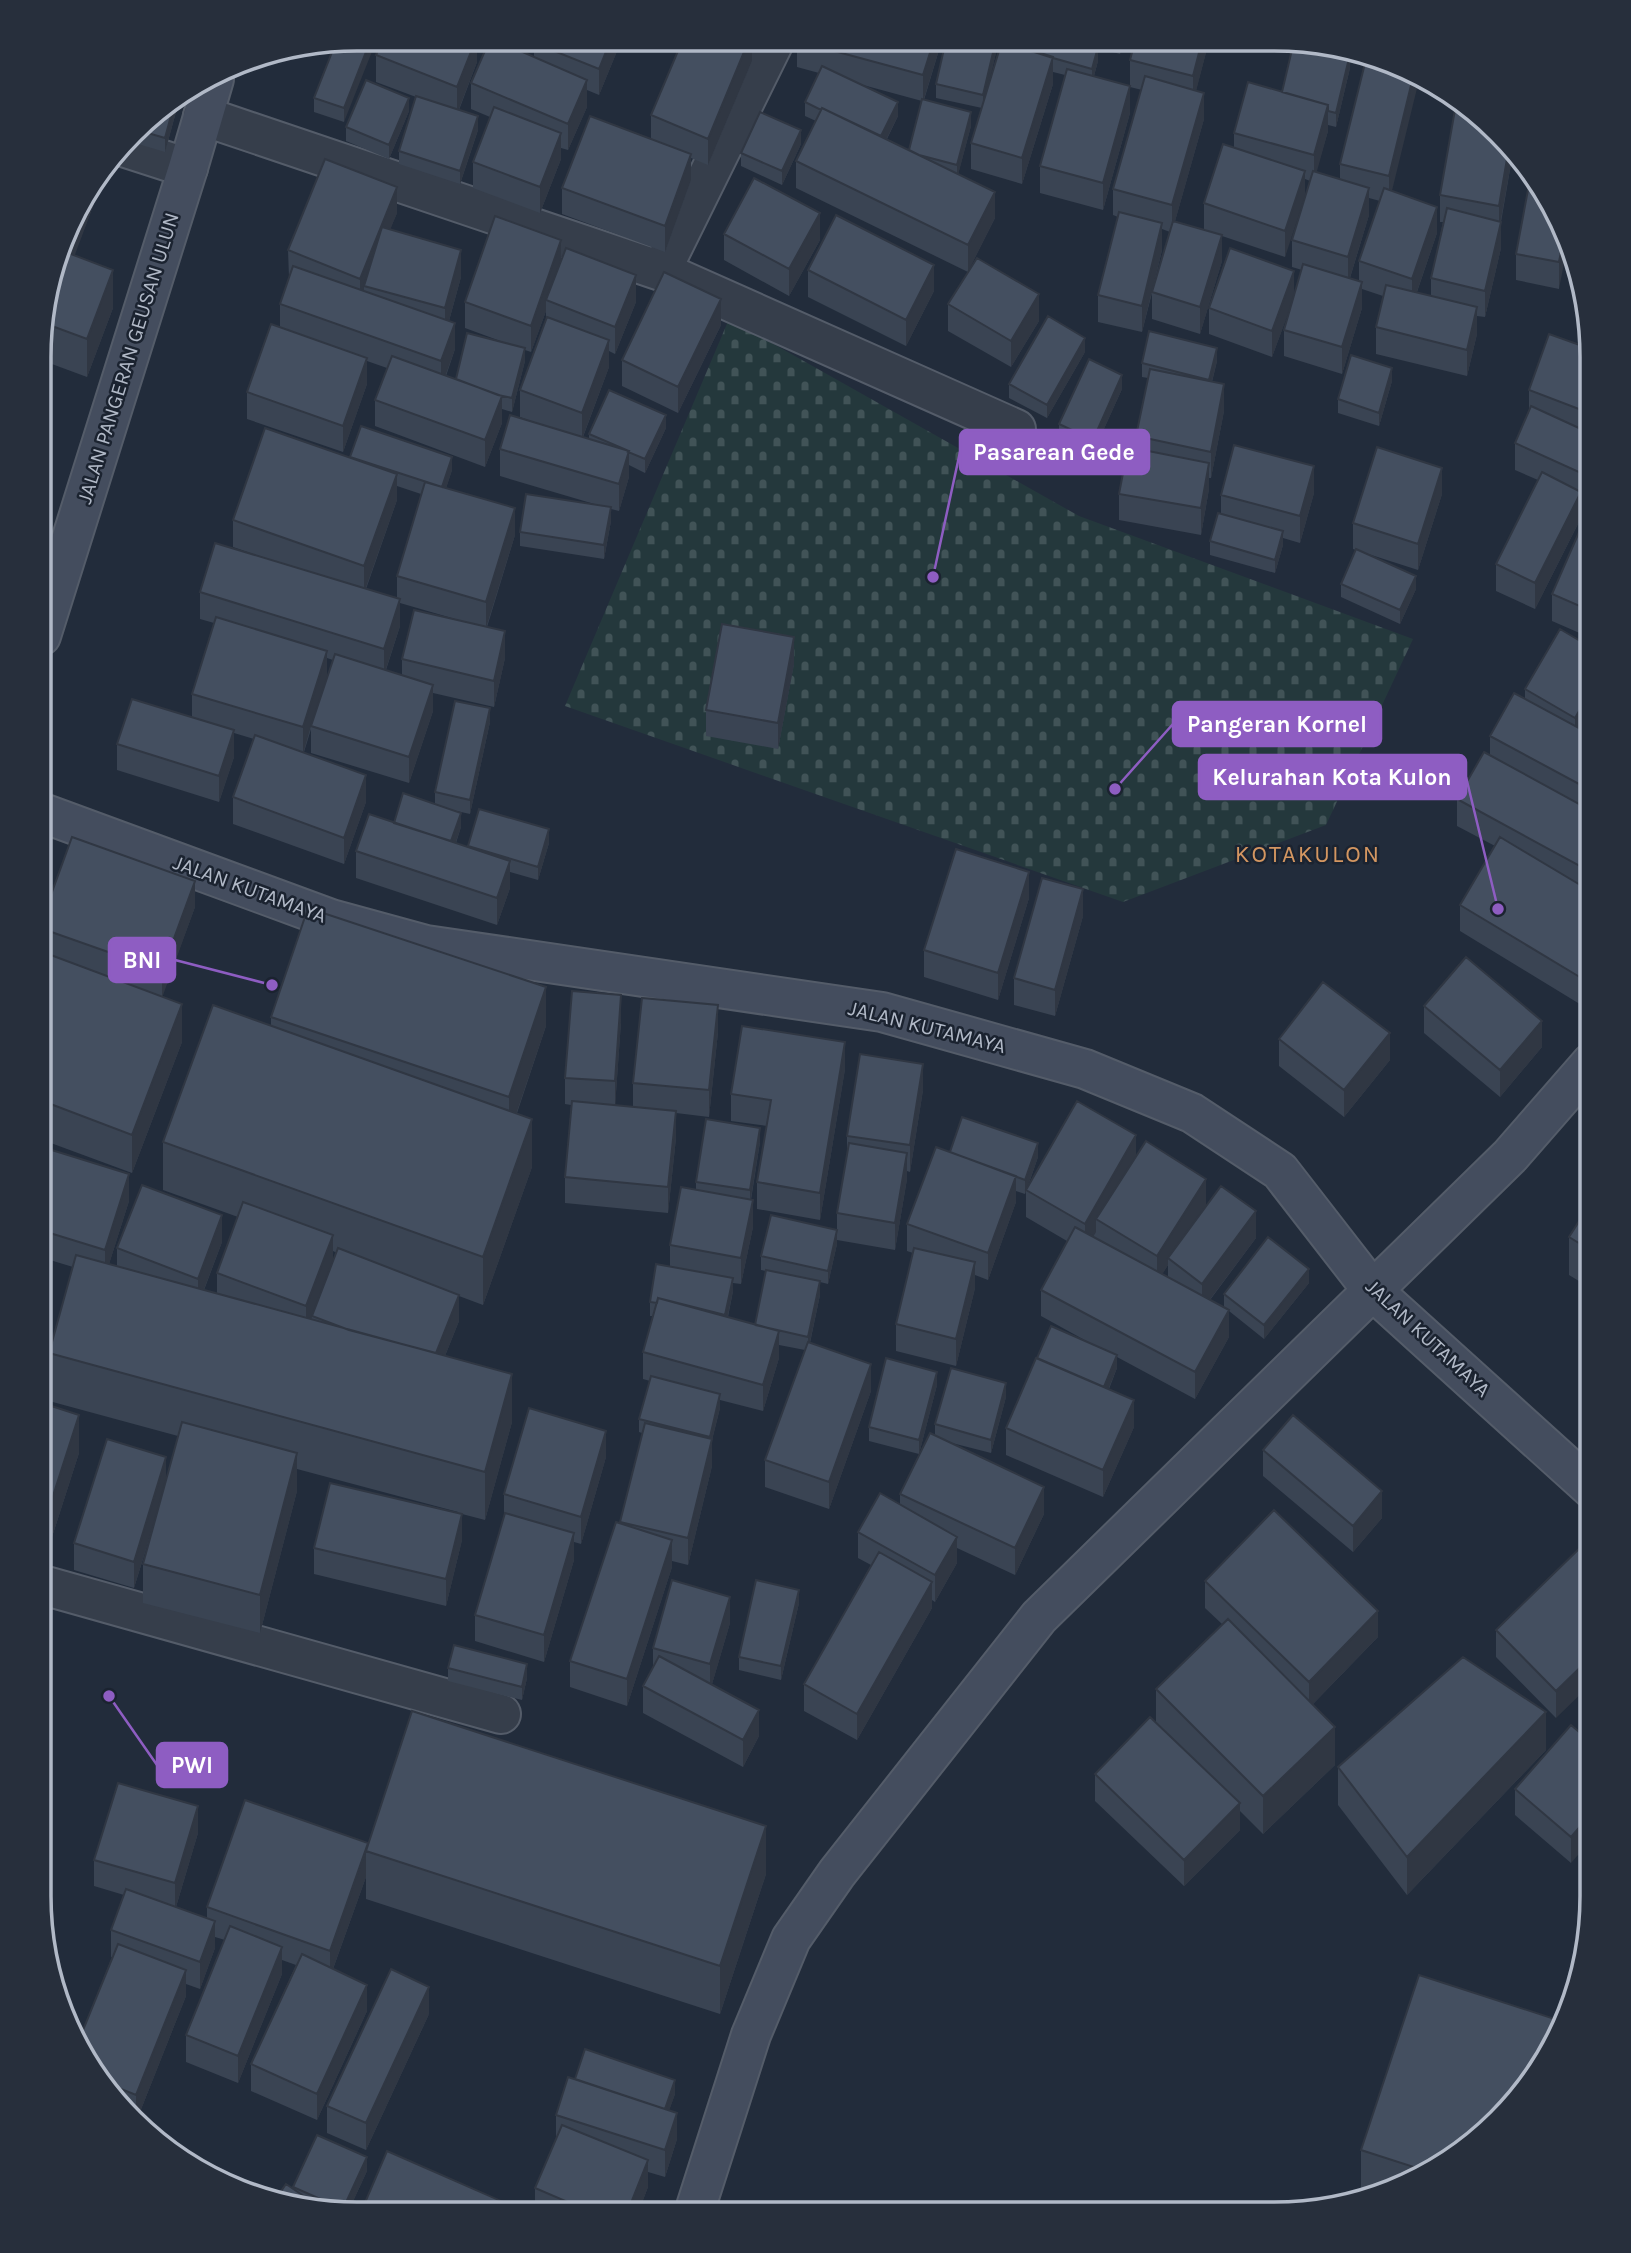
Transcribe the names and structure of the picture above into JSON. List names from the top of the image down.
{
  "streets": {
    "main road": ["JALAN PANGERAN GEUSAN ULUN", "JALAN KUTAMAYA"]
  },
  "districts": ["KOTAKULON"],
  "places": [
    "Pasarean Gede",
    "Pangeran Kornel",
    "Kelurahan Kota Kulon",
    "BNI",
    "PWI"
  ]
}
